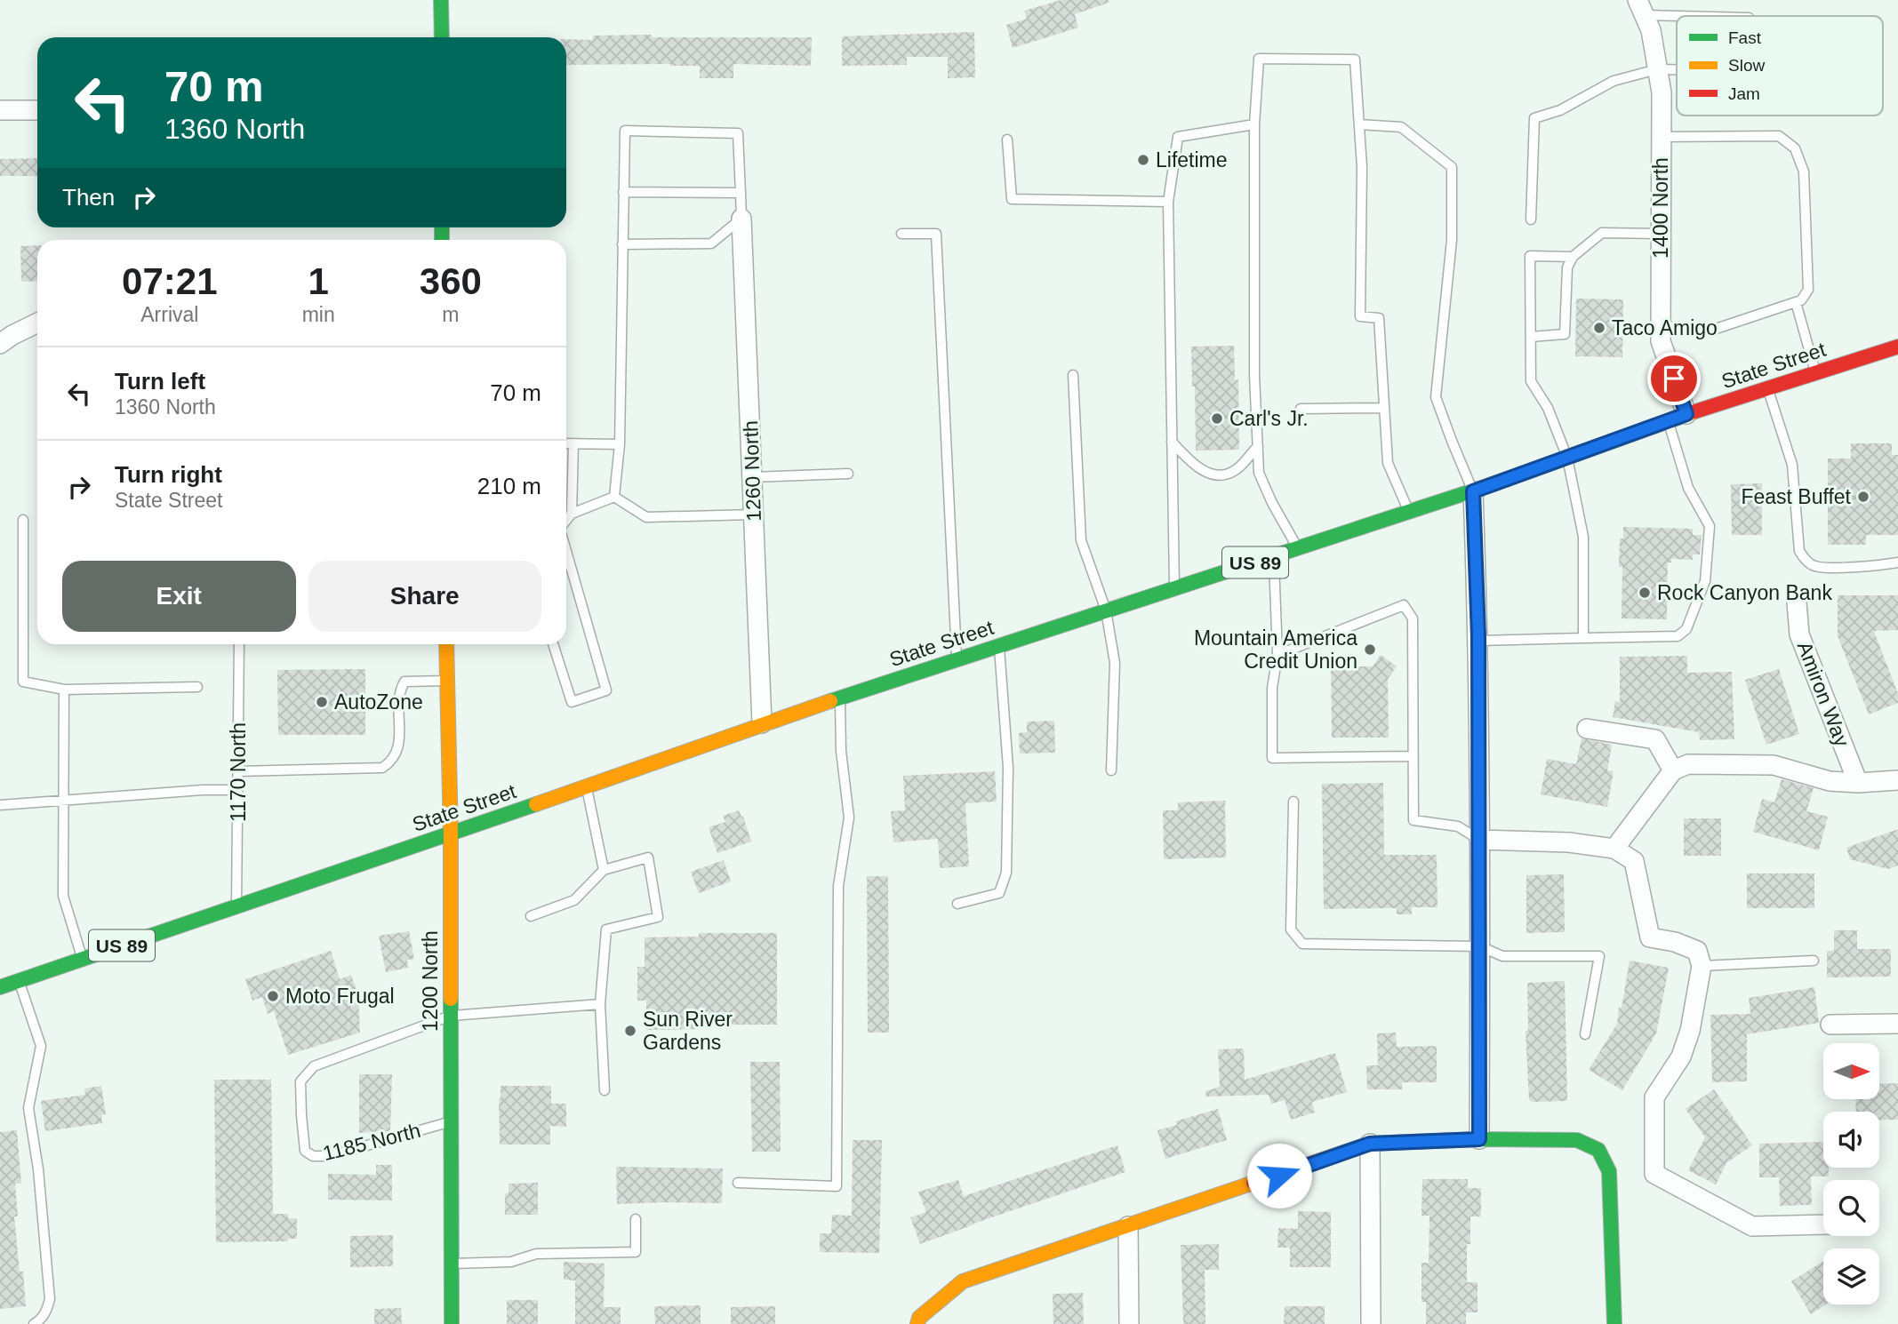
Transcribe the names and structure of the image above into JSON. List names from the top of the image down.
{
  "streets": {
    "main road": ["State Street", "US 89", "1200 North"],
    "street": ["1400 North", "1260 North", "Amiron Way"],
    "lane": ["1170 North", "1185 North"]
  },
  "crossings": [
    ["1400 North", "State Street"],
    ["State Street", "1260 North"],
    ["State Street", "1170 North"],
    ["State Street", "1200 North"],
    ["1200 North", "1185 North"]
  ],
  "places": [
    "Lifetime",
    "Taco Amigo",
    "Carl's Jr.",
    "Feast Buffet",
    "Rock Canyon Bank",
    "Mountain America Credit Union",
    "AutoZone",
    "Moto Frugal",
    "Sun River Gardens"
  ],
  "legend": ["Fast", "Slow", "Jam"],
  "north": "right",
  "page": {
    "turn": ["70 m", "1360 North"],
    "then": "Then",
    "eta": [
      "07:21",
      "Arrival",
      "1",
      "min",
      "360",
      "m"
    ],
    "list": [
      {
        "name": "Turn left",
        "note": "1360 North",
        "value": "70 m"
      },
      {
        "name": "Turn right",
        "note": "State Street",
        "value": "210 m"
      }
    ],
    "buttons": ["Exit", "Share"]
  }
}
